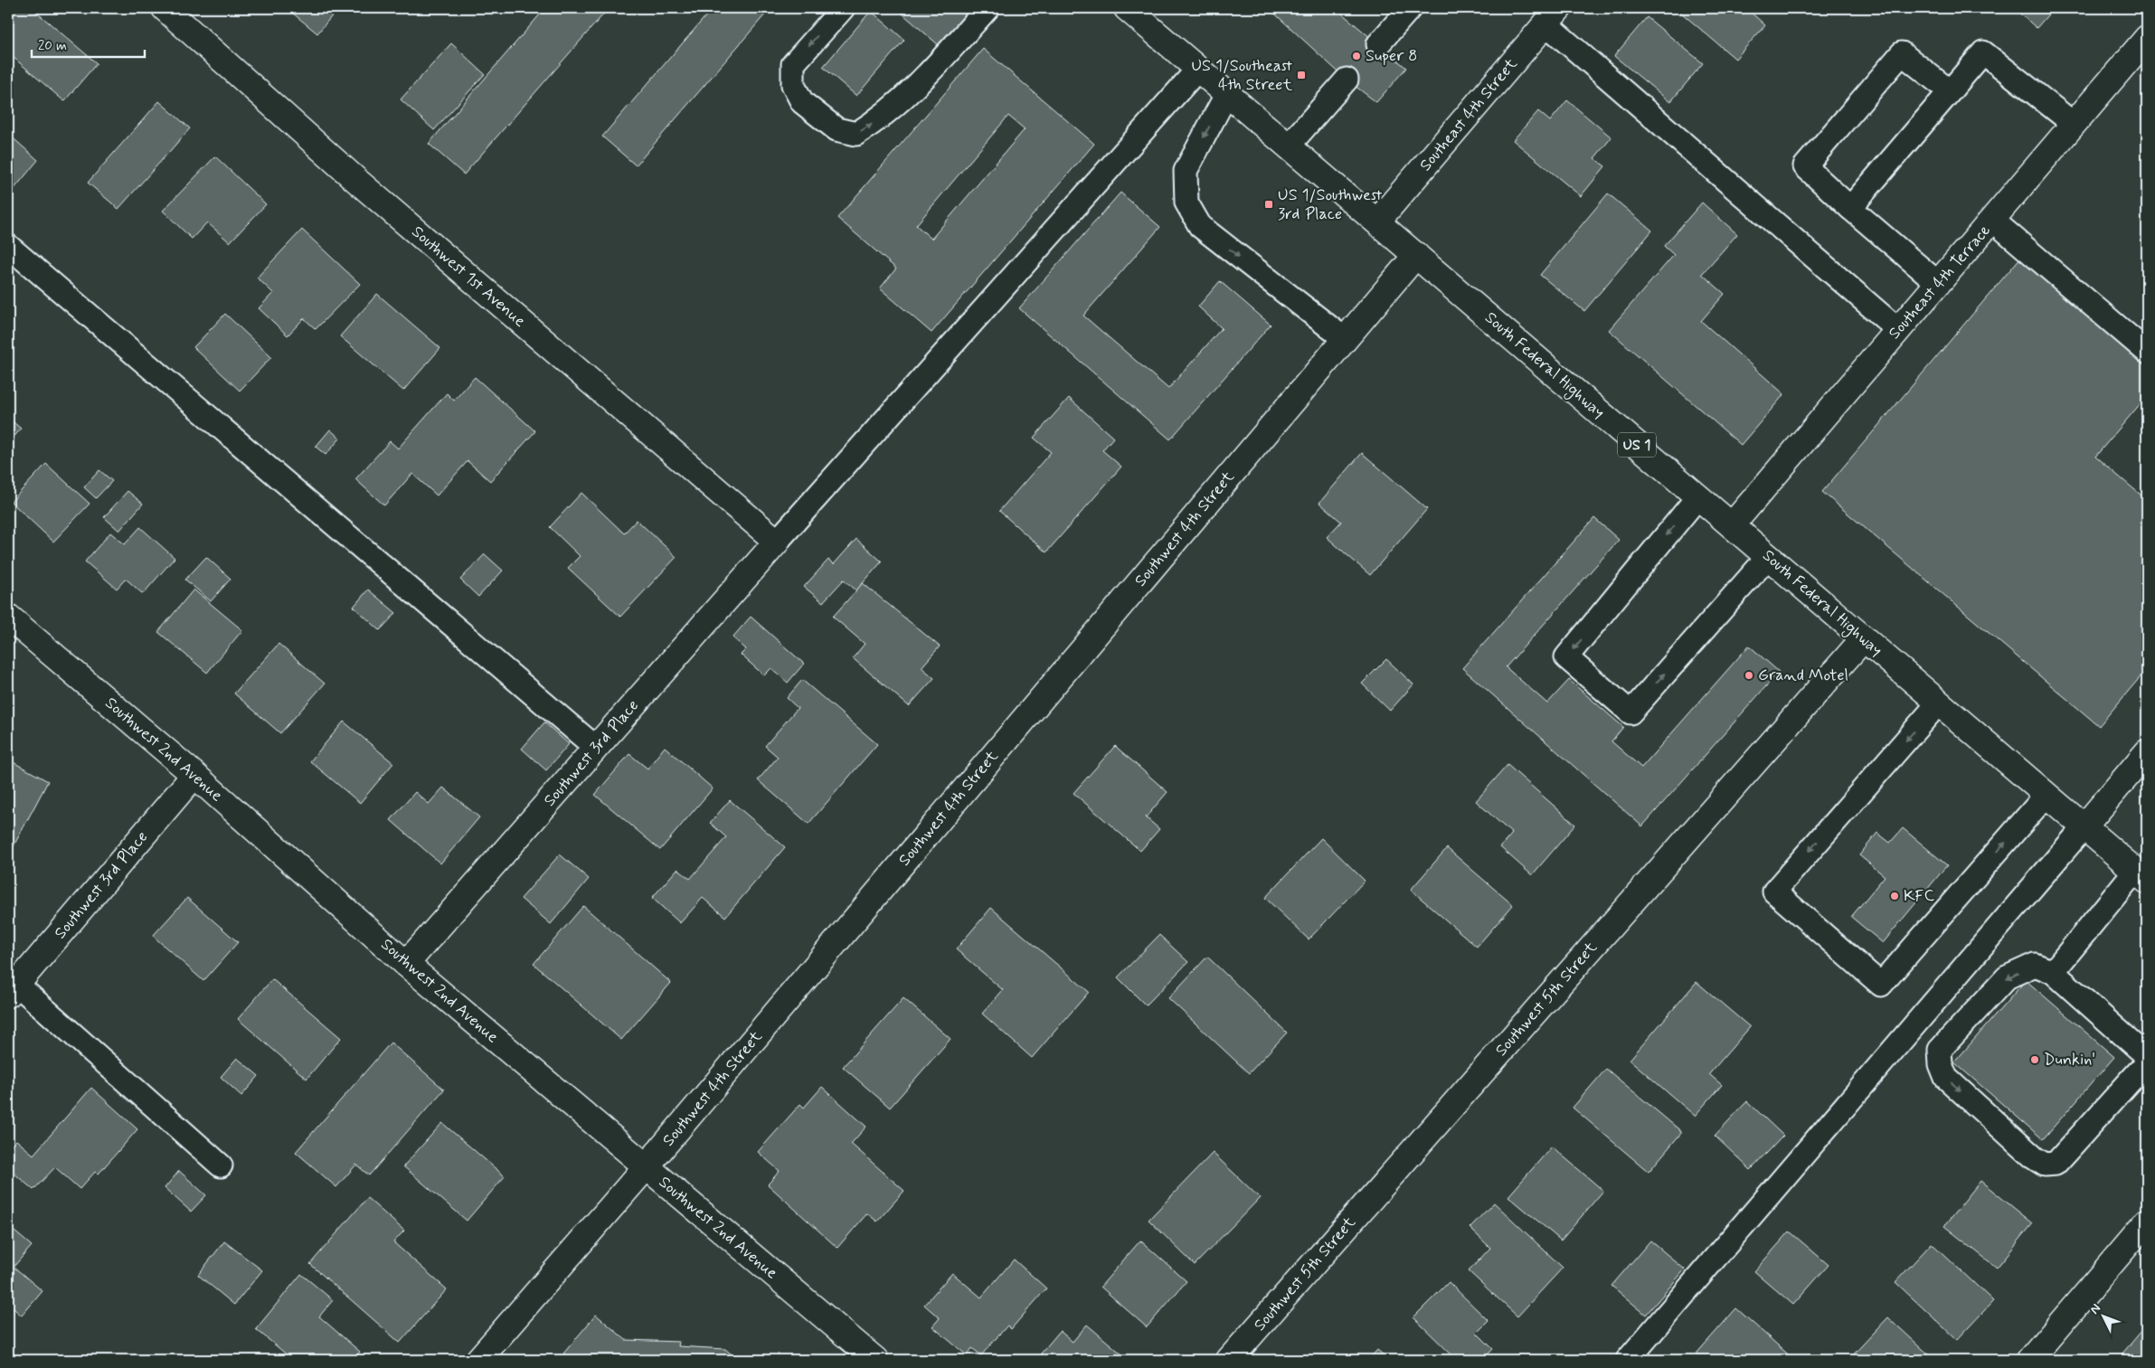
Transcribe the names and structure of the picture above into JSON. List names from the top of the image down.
{
  "streets": {
    "street": [
      "Southeast 4th Street",
      "Southwest 1st Avenue",
      "Southeast 4th Terrace",
      "South Federal Highway",
      "US 1",
      "Southwest 4th Street",
      "Southwest 2nd Avenue",
      "Southwest 3rd Place",
      "Southwest 5th Street"
    ]
  },
  "crossings": [
    ["Southeast 4th Street", "South Federal Highway"],
    ["Southwest 1st Avenue", "Southwest 3rd Place"],
    ["Southeast 4th Terrace", "South Federal Highway"],
    ["South Federal Highway", "Southwest 4th Street"],
    ["South Federal Highway", "Southwest 5th Street"],
    ["Southwest 4th Street", "Southwest 2nd Avenue"],
    ["Southwest 2nd Avenue", "Southwest 3rd Place"]
  ],
  "places": {
    "other": [
      "Super 8",
      "Grand Motel",
      "KFC",
      "Dunkin'"
    ],
    "transit": ["US 1/Southeast 4th Street", "US 1/Southwest 3rd Place"]
  },
  "scale_bar": "20 m",
  "north": "top left"
}
